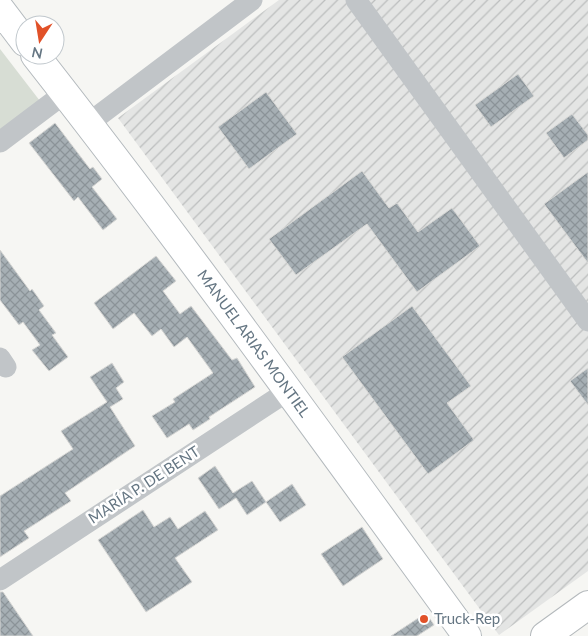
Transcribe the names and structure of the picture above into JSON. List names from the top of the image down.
{
  "streets": {
    "street": ["MANUEL ARIAS MONTIEL", "MARÍA P. DE BENT"]
  },
  "crossings": [
    ["MANUEL ARIAS MONTIEL", "MARÍA P. DE BENT"]
  ],
  "places": ["Truck-Rep"],
  "north": "bottom"
}
